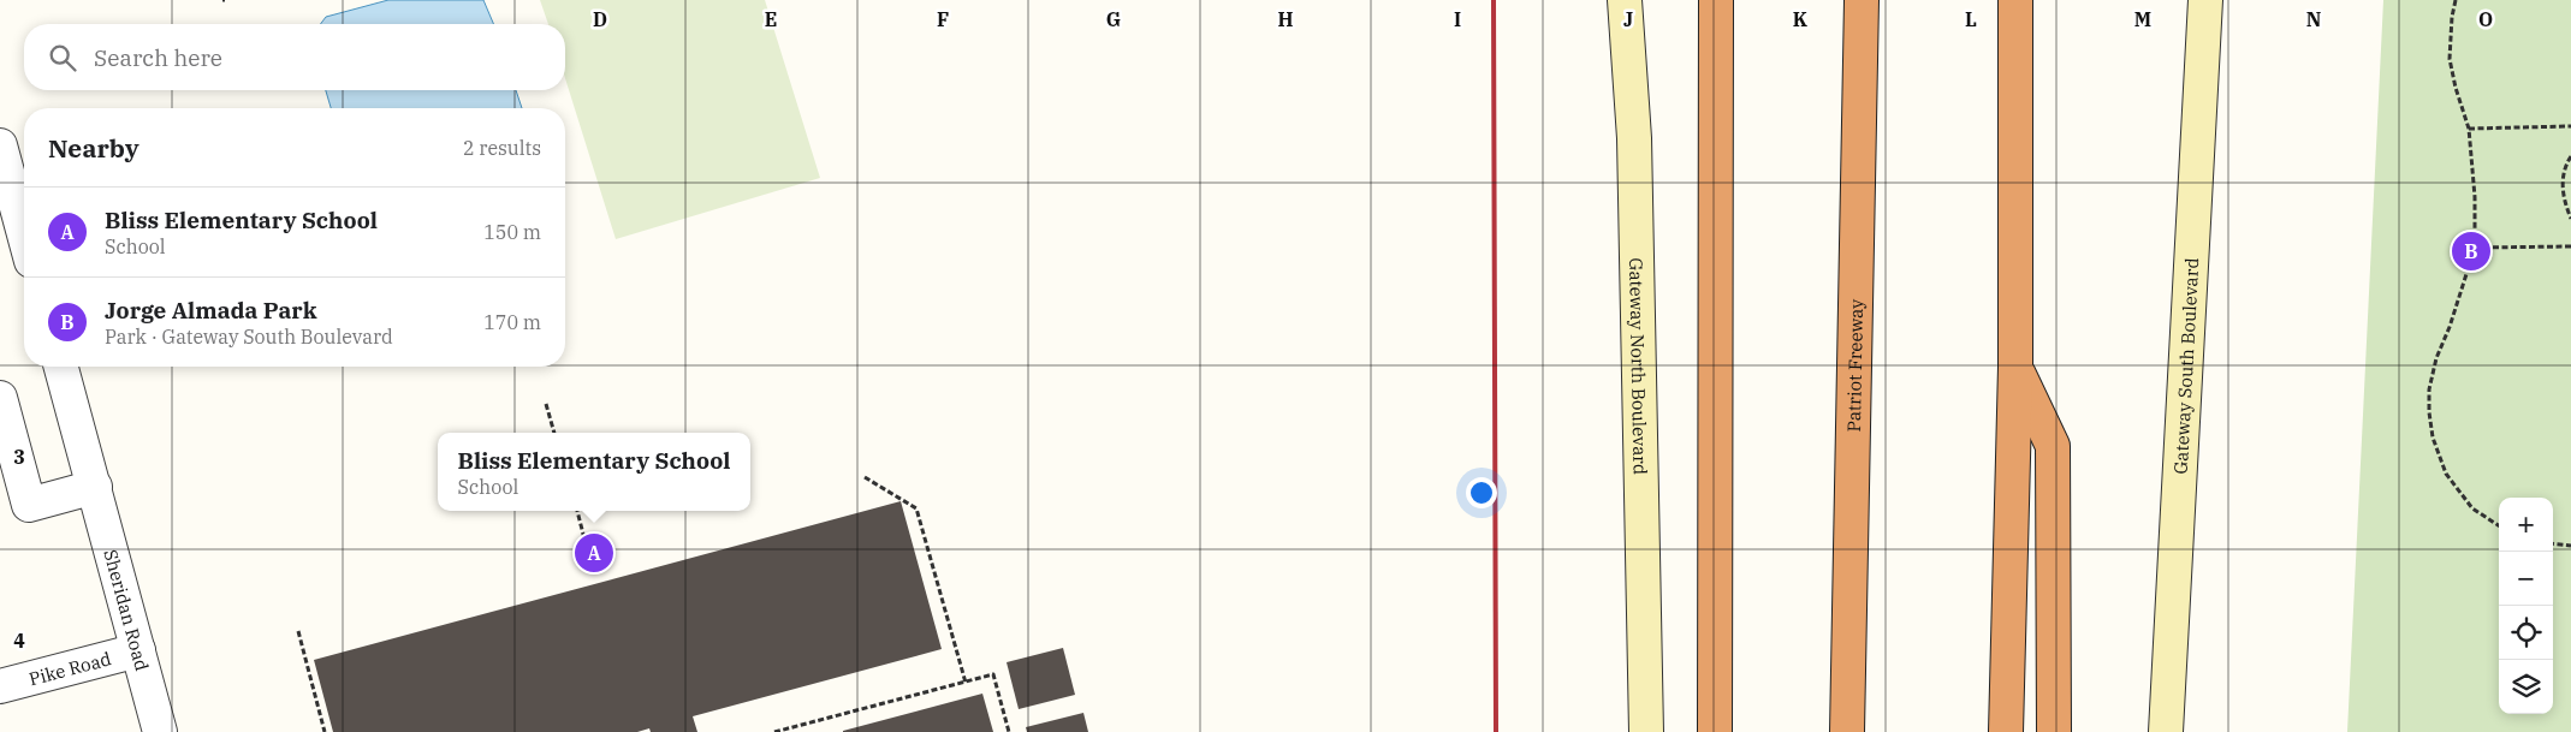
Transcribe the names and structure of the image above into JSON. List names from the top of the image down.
{
  "streets": {
    "highway": ["Patriot Freeway"],
    "main road": ["Gateway North Boulevard", "Gateway South Boulevard"],
    "street": ["Sheridan Road", "Pike Road"]
  },
  "crossings": [
    ["Sheridan Road", "Pike Road"]
  ],
  "page": {
    "search": "Search here",
    "heading": ["Nearby", "2 results"],
    "list": [
      {
        "mark": "A",
        "name": "Bliss Elementary School",
        "note": "School",
        "value": "150 m"
      },
      {
        "mark": "B",
        "name": "Jorge Almada Park",
        "note": "Park · Gateway South Boulevard",
        "value": "170 m"
      }
    ],
    "pins": ["B", "A"],
    "popup": ["Bliss Elementary School", "School"],
    "map_buttons": ["+", "−"]
  },
  "grid": {
    "columns": [
      "D",
      "E",
      "F",
      "G",
      "H",
      "I",
      "J",
      "K",
      "L",
      "M",
      "N",
      "O"
    ],
    "rows": ["3", "4"]
  }
}
